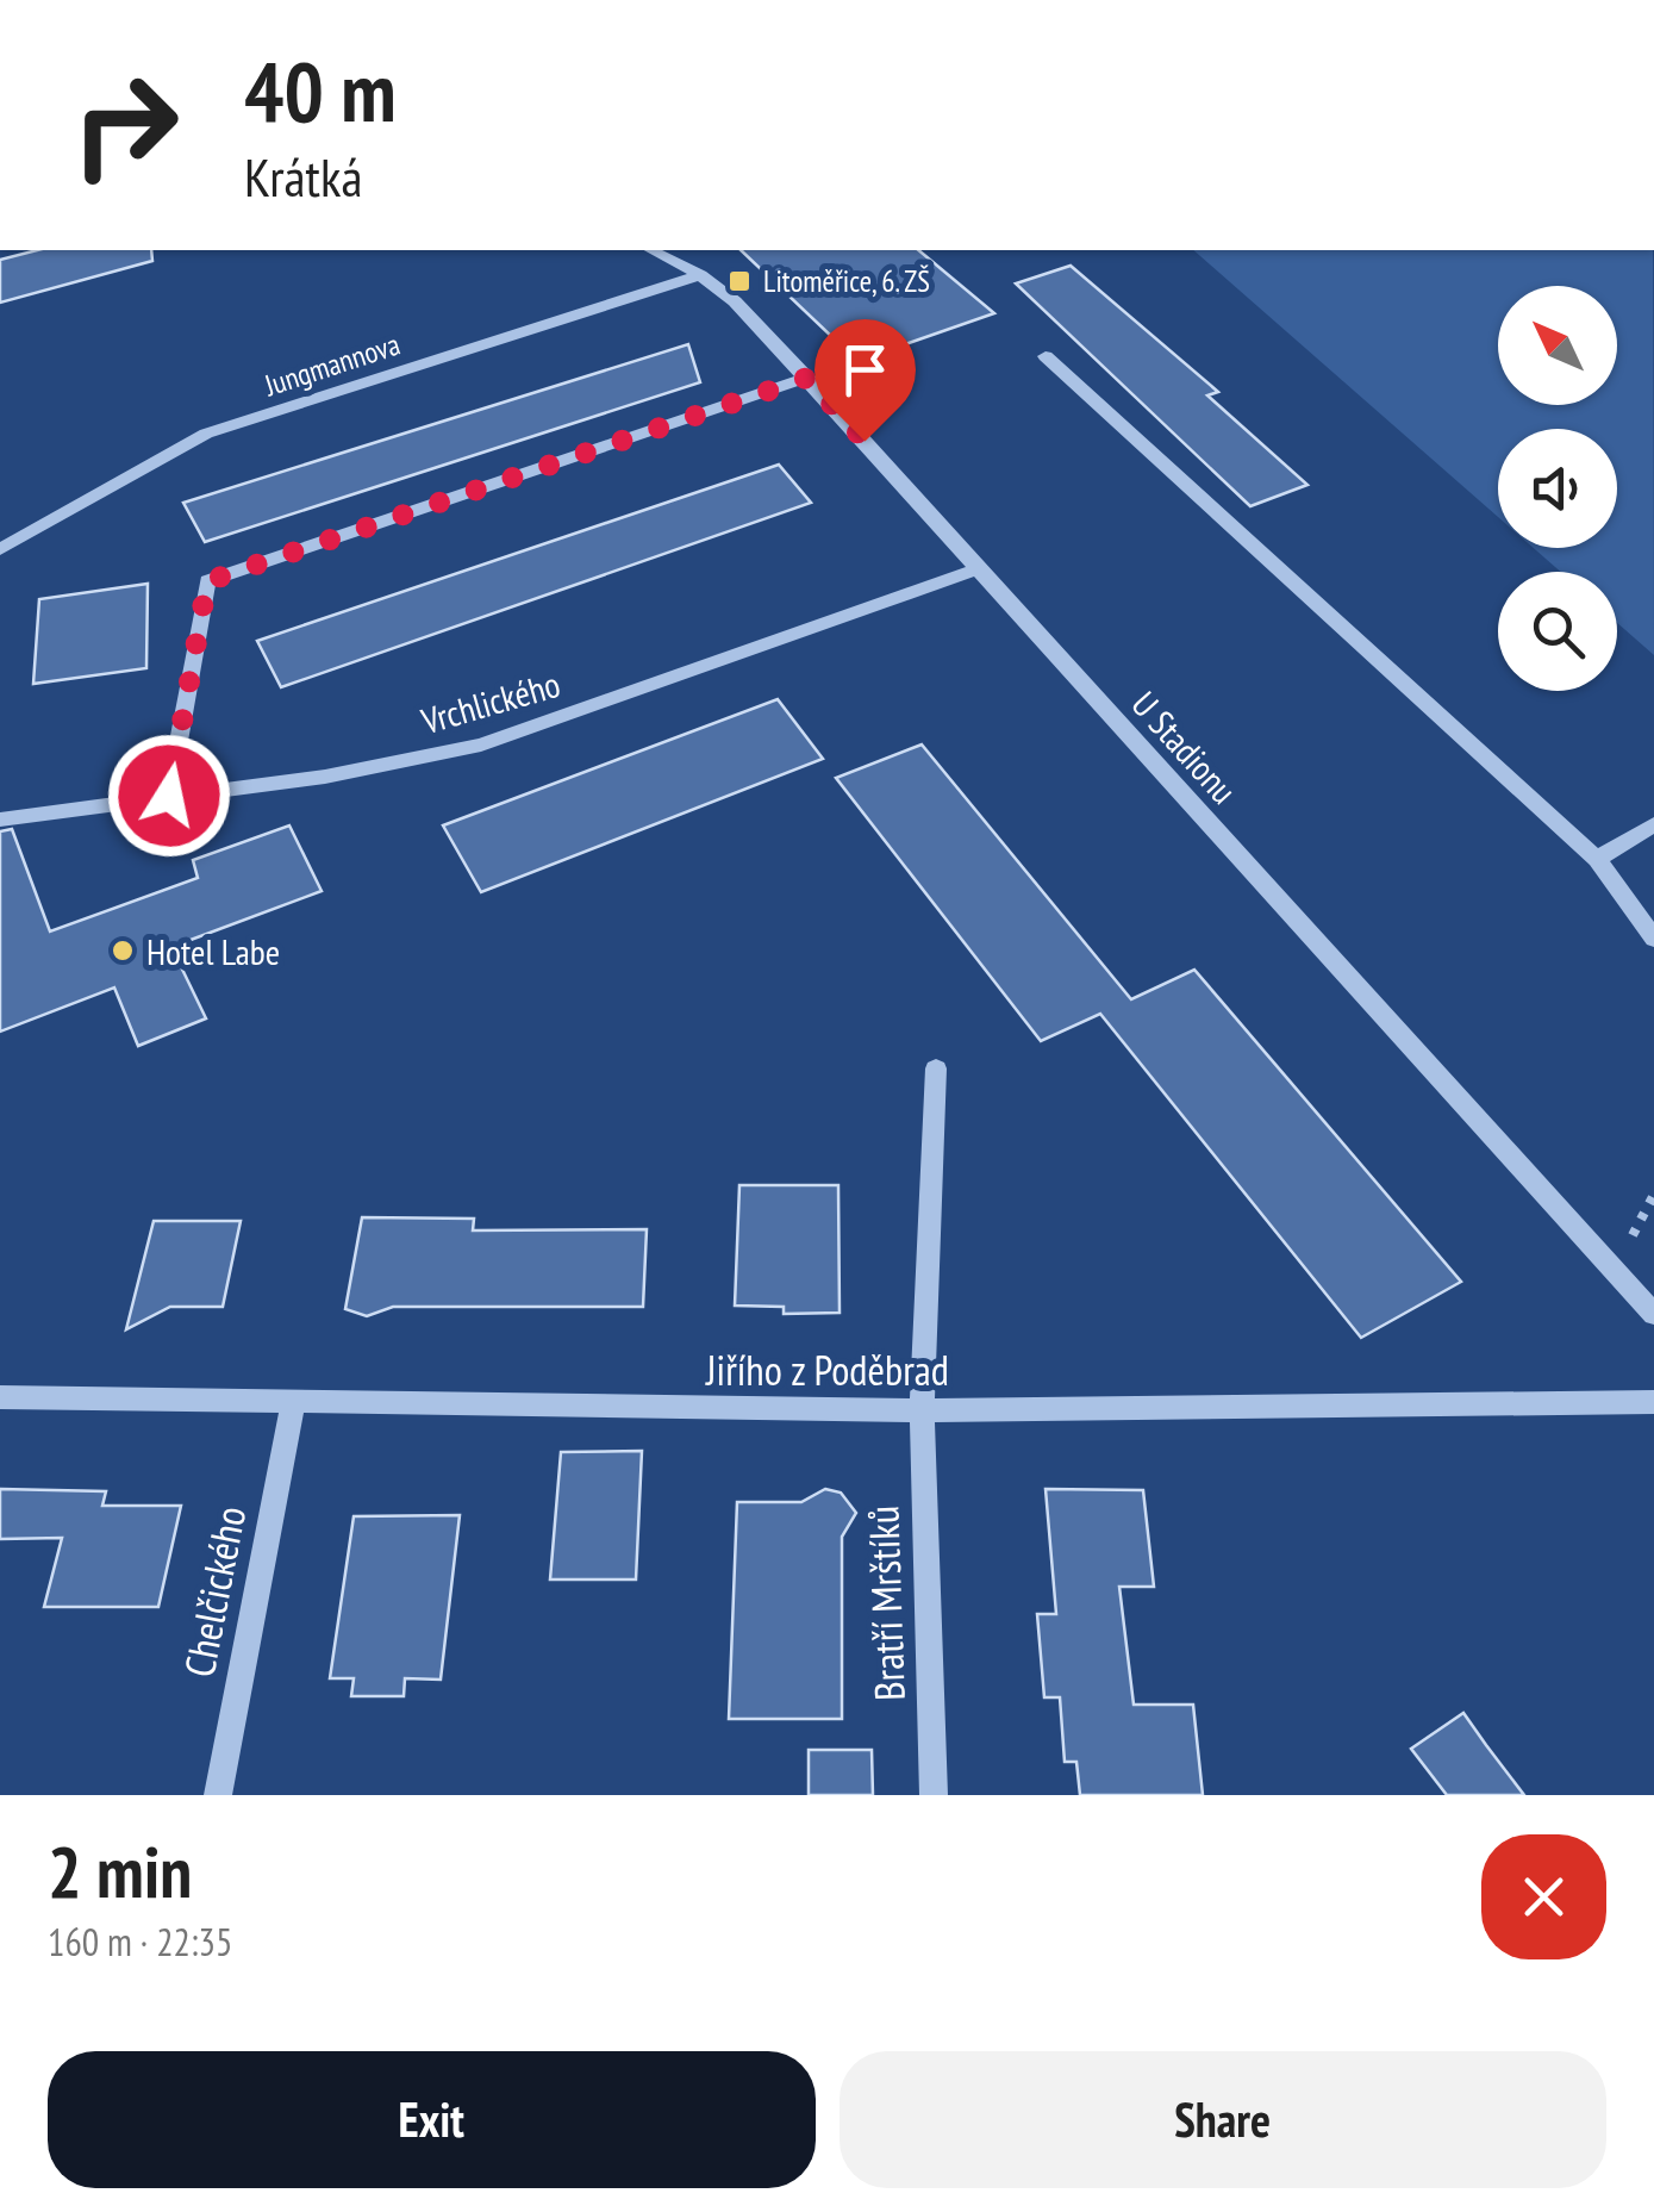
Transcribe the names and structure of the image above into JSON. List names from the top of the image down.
{
  "streets": {
    "street": [
      "Jungmannova",
      "Vrchlického",
      "U Stadionu",
      "Jiřího z Poděbrad",
      "Chelčického",
      "Bratří Mrštíků"
    ]
  },
  "crossings": [
    ["Jungmannova", "U Stadionu"],
    ["Vrchlického", "U Stadionu"],
    ["Jiřího z Poděbrad", "Chelčického"],
    ["Jiřího z Poděbrad", "Bratří Mrštíků"]
  ],
  "places": {
    "transit": ["Litoměřice, 6. ZŠ"],
    "other": ["Hotel Labe"]
  },
  "north": "top left",
  "page": {
    "turn": ["40 m", "Krátká"],
    "heading": ["2 min", "160 m · 22:35"],
    "buttons": ["Exit", "Share"]
  }
}
